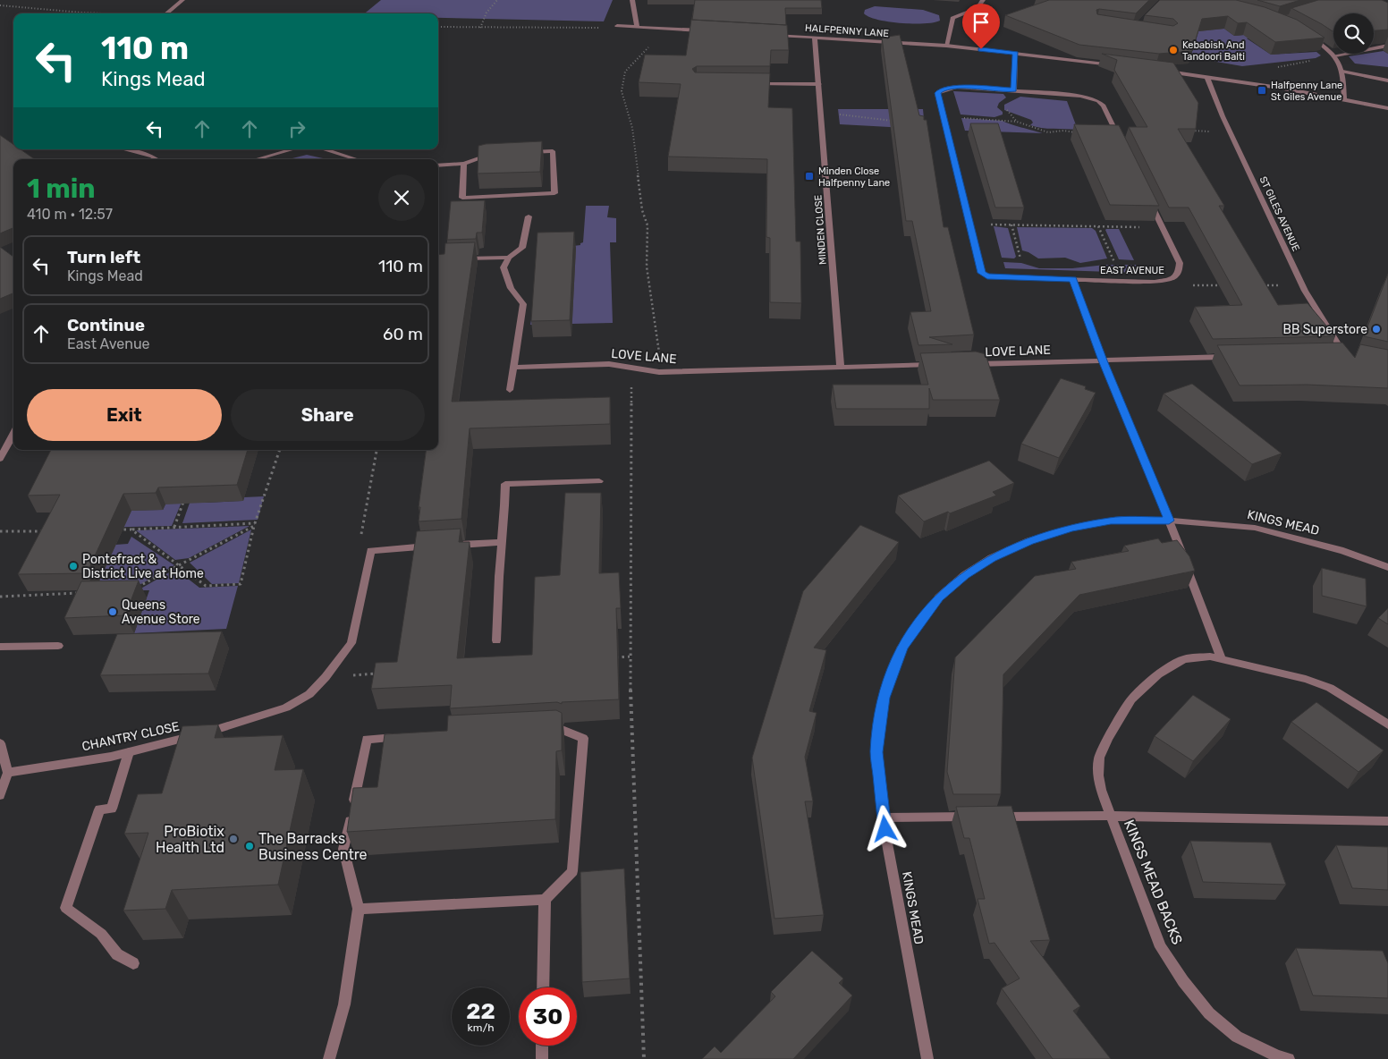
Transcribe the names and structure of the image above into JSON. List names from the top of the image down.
{
  "streets": {
    "street": [
      "HALFPENNY LANE",
      "ST GILES AVENUE",
      "MINDEN CLOSE",
      "EAST AVENUE",
      "LOVE LANE",
      "KINGS MEAD",
      "CHANTRY CLOSE",
      "KINGS MEAD BACKS"
    ]
  },
  "crossings": [
    ["HALFPENNY LANE", "MINDEN CLOSE"],
    ["MINDEN CLOSE", "LOVE LANE"],
    ["KINGS MEAD", "KINGS MEAD BACKS"]
  ],
  "places": {
    "other": [
      "Kebabish And Tandoori Balti",
      "BB Superstore",
      "Pontefract & District Live at Home",
      "Queens Avenue Store",
      "ProBiotix Health Ltd",
      "The Barracks Business Centre"
    ],
    "transit": ["Halfpenny Lane St Giles Avenue", "Minden Close Halfpenny Lane"]
  },
  "page": {
    "turn": ["110 m", "Kings Mead"],
    "heading": ["1 min", "410 m · 12:57"],
    "list": [
      {
        "name": "Turn left",
        "note": "Kings Mead",
        "value": "110 m"
      },
      {
        "name": "Continue",
        "note": "East Avenue",
        "value": "60 m"
      }
    ],
    "buttons": ["Exit", "Share"],
    "speed": "22 km/h",
    "limit": "30"
  }
}
